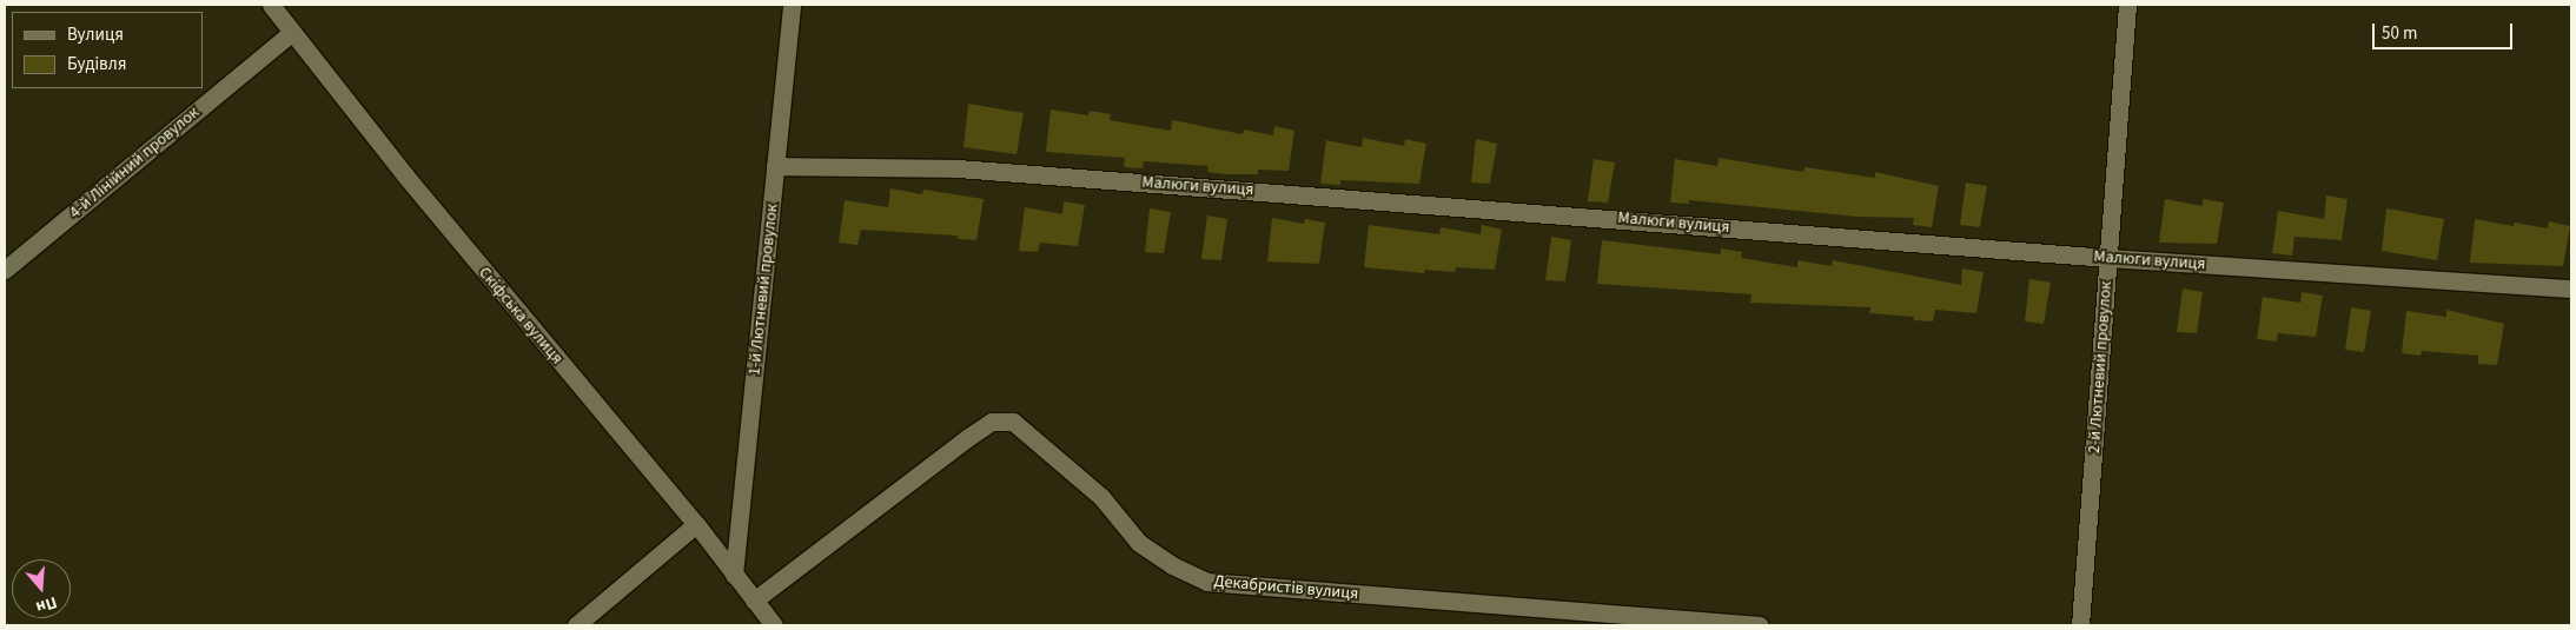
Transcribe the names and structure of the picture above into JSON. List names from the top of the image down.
{
  "streets": {
    "street": [
      "4-й Лінійний провулок",
      "Малюги вулиця",
      "1-й Лютневий провулок",
      "Скіфська вулиця",
      "2-й Лютневий провулок",
      "Декабристів вулиця"
    ]
  },
  "crossings": [
    ["4-й Лінійний провулок", "Скіфська вулиця"],
    ["Малюги вулиця", "1-й Лютневий провулок"],
    ["Малюги вулиця", "2-й Лютневий провулок"],
    ["1-й Лютневий провулок", "Скіфська вулиця"],
    ["Скіфська вулиця", "Декабристів вулиця"]
  ],
  "legend": ["Вулиця", "Будівля"],
  "scale_bar": "50 m",
  "north": "bottom"
}
